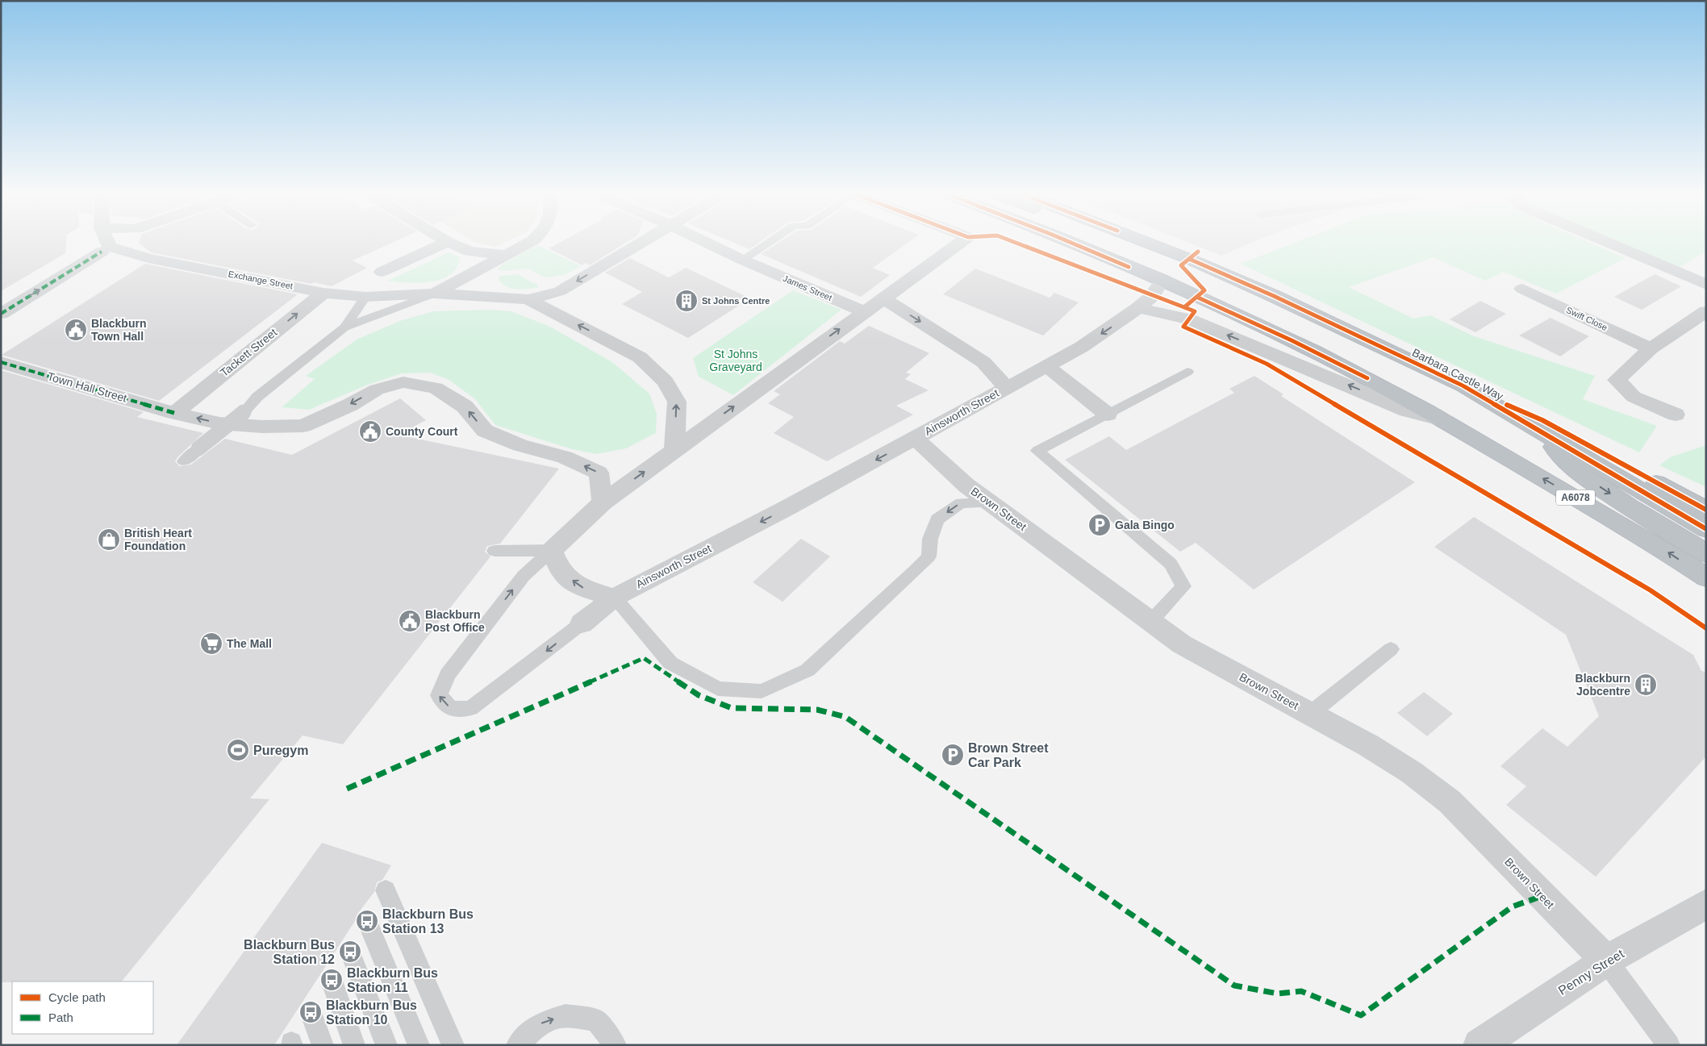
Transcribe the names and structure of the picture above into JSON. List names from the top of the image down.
{
  "streets": {
    "highway": ["Barbara Castle Way", "A6078"],
    "street": [
      "Exchange Street",
      "James Street",
      "Swift Close",
      "Tackett Street",
      "Town Hall Street",
      "Ainsworth Street",
      "Brown Street",
      "Penny Street"
    ]
  },
  "crossings": [
    ["Exchange Street", "Tackett Street"],
    ["Tackett Street", "Town Hall Street"],
    ["Ainsworth Street", "A6078"],
    ["Ainsworth Street", "Brown Street"],
    ["Brown Street", "Penny Street"]
  ],
  "one_way": ["Tackett Street", "Town Hall Street"],
  "parks": ["St Johns Graveyard"],
  "places": {
    "building": ["St Johns Centre", "Blackburn Jobcentre"],
    "public building": ["Blackburn Town Hall", "County Court", "Blackburn Post Office"],
    "parking": ["Gala Bingo", "Brown Street Car Park"],
    "shop": ["British Heart Foundation"],
    "supermarket": ["The Mall"],
    "sports": ["Puregym"],
    "bus stop": [
      "Blackburn Bus Station 13",
      "Blackburn Bus Station 12",
      "Blackburn Bus Station 11",
      "Blackburn Bus Station 10"
    ]
  },
  "legend": ["Cycle path", "Path"]
}
